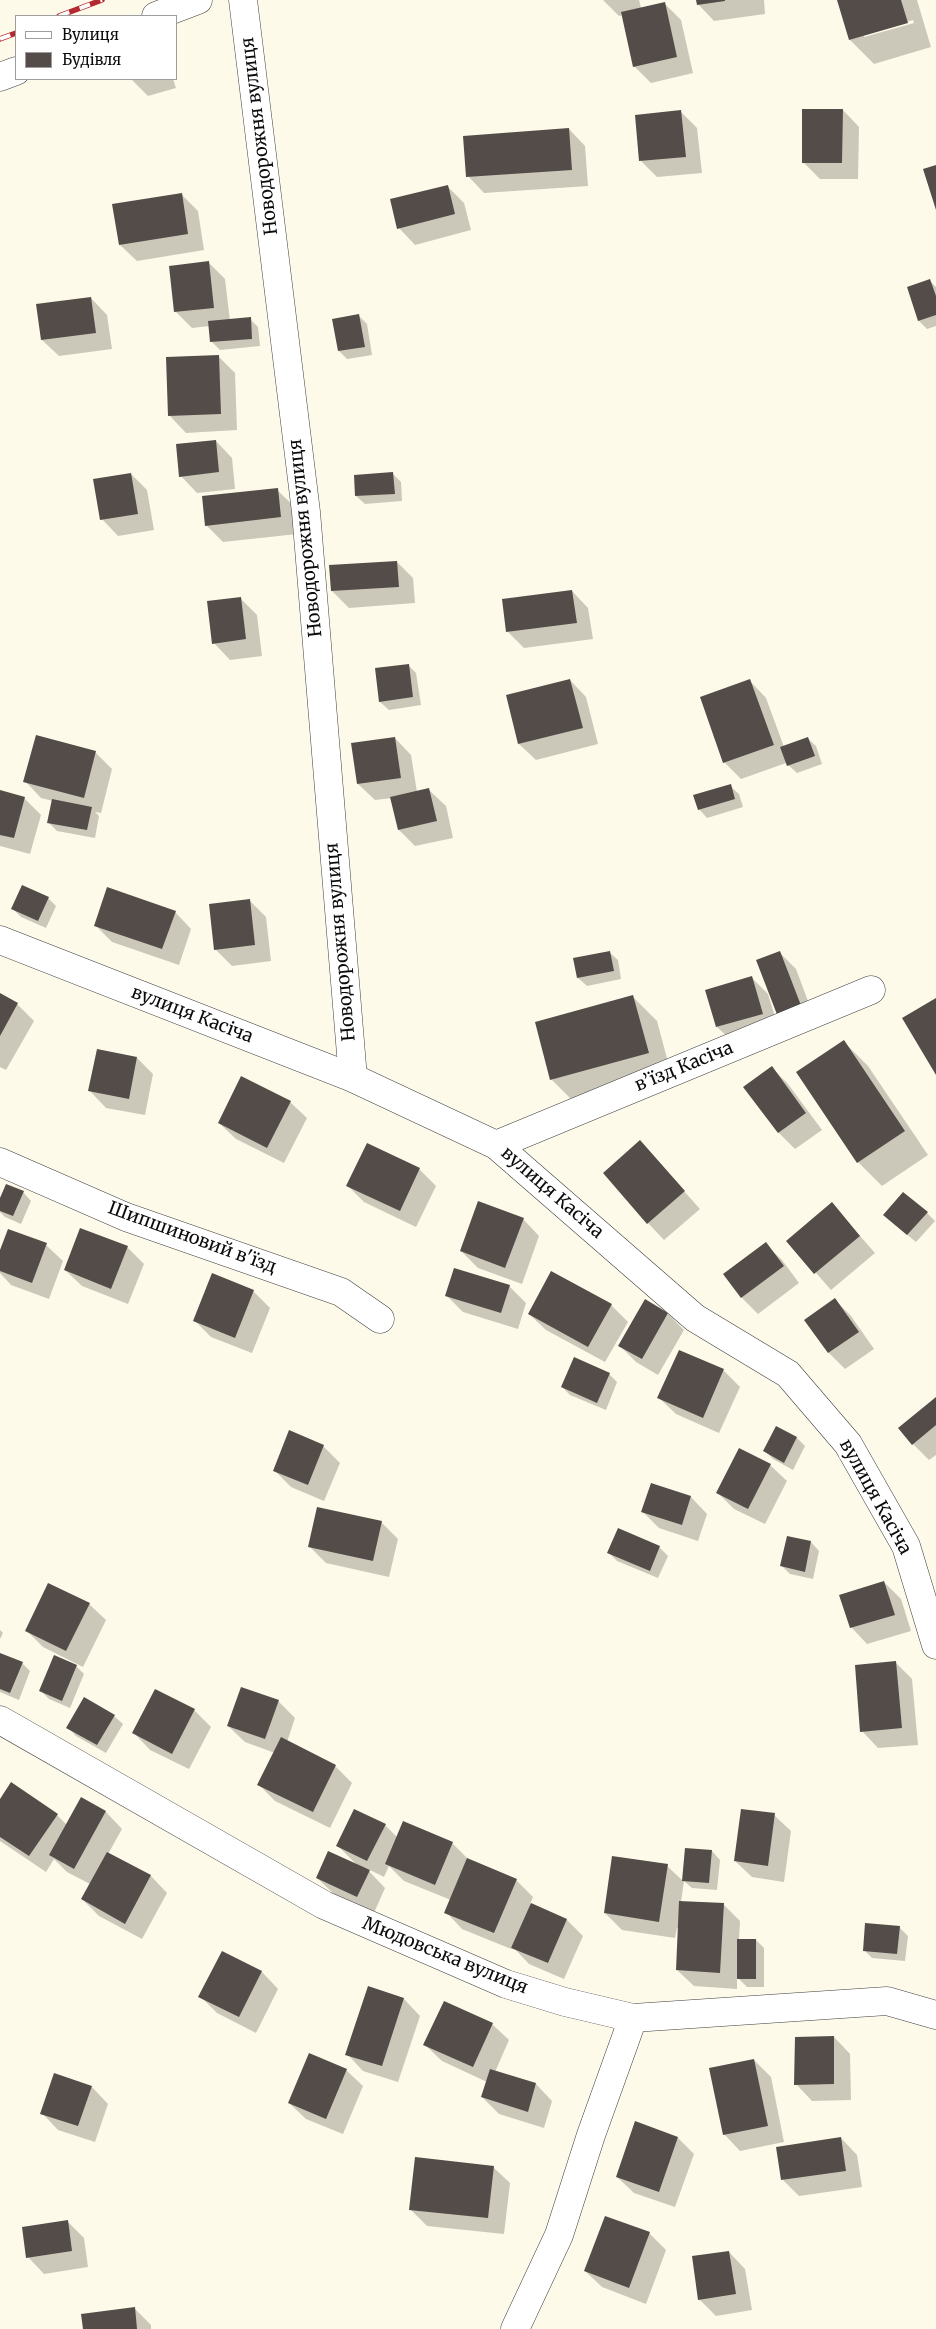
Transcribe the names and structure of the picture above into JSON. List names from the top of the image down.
{
  "streets": {
    "street": [
      "Новодорожня вулиця",
      "вулиця Касіча",
      "в’їзд Касіча",
      "Шипшиновий в'їзд",
      "Мюдовська вулиця"
    ]
  },
  "crossings": [
    ["Новодорожня вулиця", "вулиця Касіча"],
    ["вулиця Касіча", "в’їзд Касіча"]
  ],
  "legend": ["Вулиця", "Будівля"]
}
